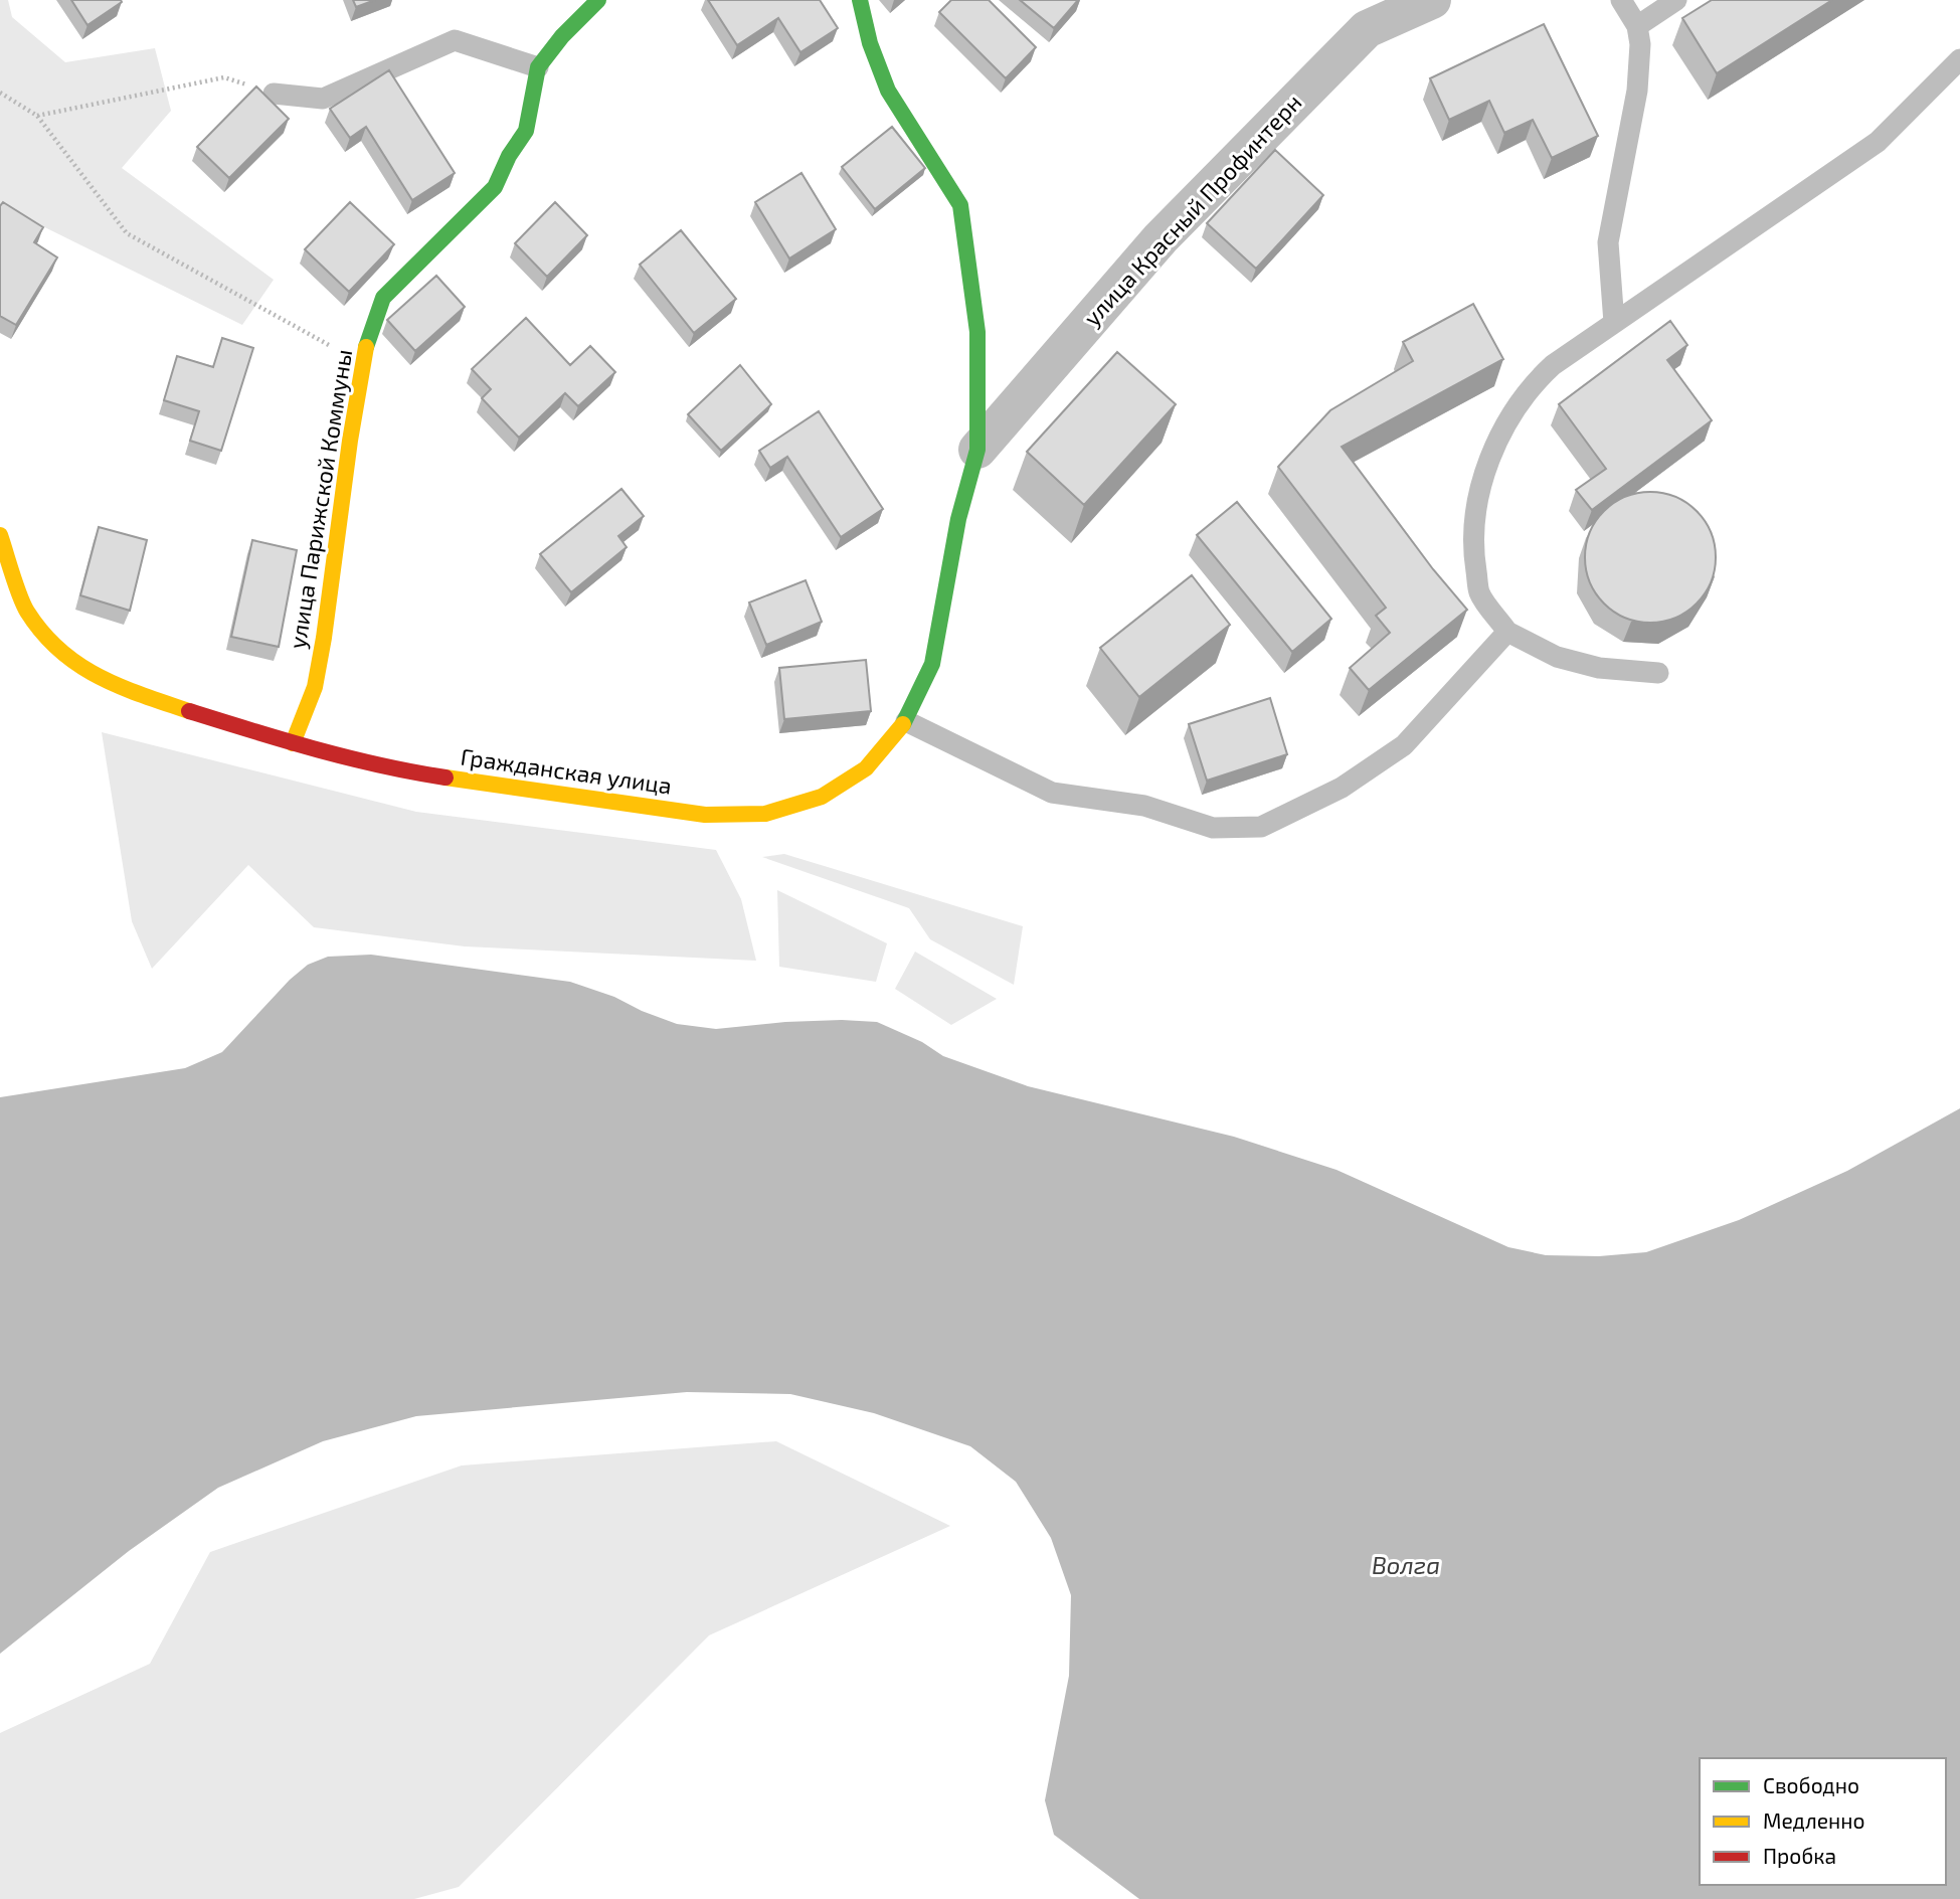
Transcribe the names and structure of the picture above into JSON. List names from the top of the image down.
{
  "streets": {
    "street": ["улица Красный Профинтерн", "улица Парижской Коммуны", "Гражданская улица"]
  },
  "crossings": [
    ["улица Красный Профинтерн", "Гражданская улица"],
    ["улица Парижской Коммуны", "Гражданская улица"]
  ],
  "water": ["Волга"],
  "legend": ["Свободно", "Медленно", "Пробка"]
}
